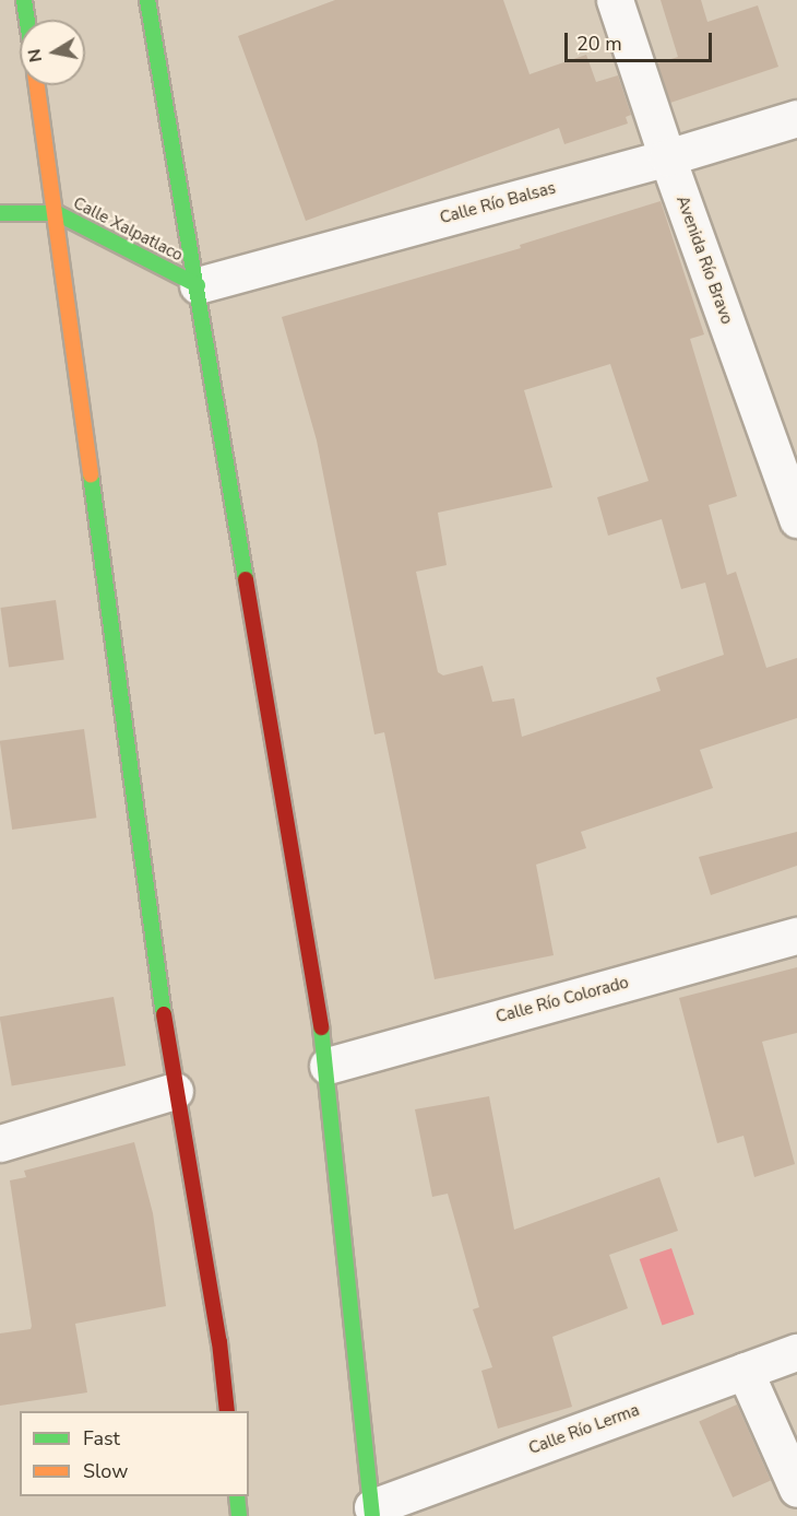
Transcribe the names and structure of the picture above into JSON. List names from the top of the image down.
{
  "streets": {
    "main road": ["Calle Xalpatlaco"],
    "street": [
      "Calle Río Balsas",
      "Avenida Río Bravo",
      "Calle Río Colorado",
      "Calle Río Lerma"
    ]
  },
  "crossings": [
    ["Calle Río Balsas", "Calle Xalpatlaco"],
    ["Calle Río Balsas", "Avenida Río Bravo"]
  ],
  "legend": ["Fast", "Slow"],
  "scale_bar": "20 m",
  "north": "left"
}
